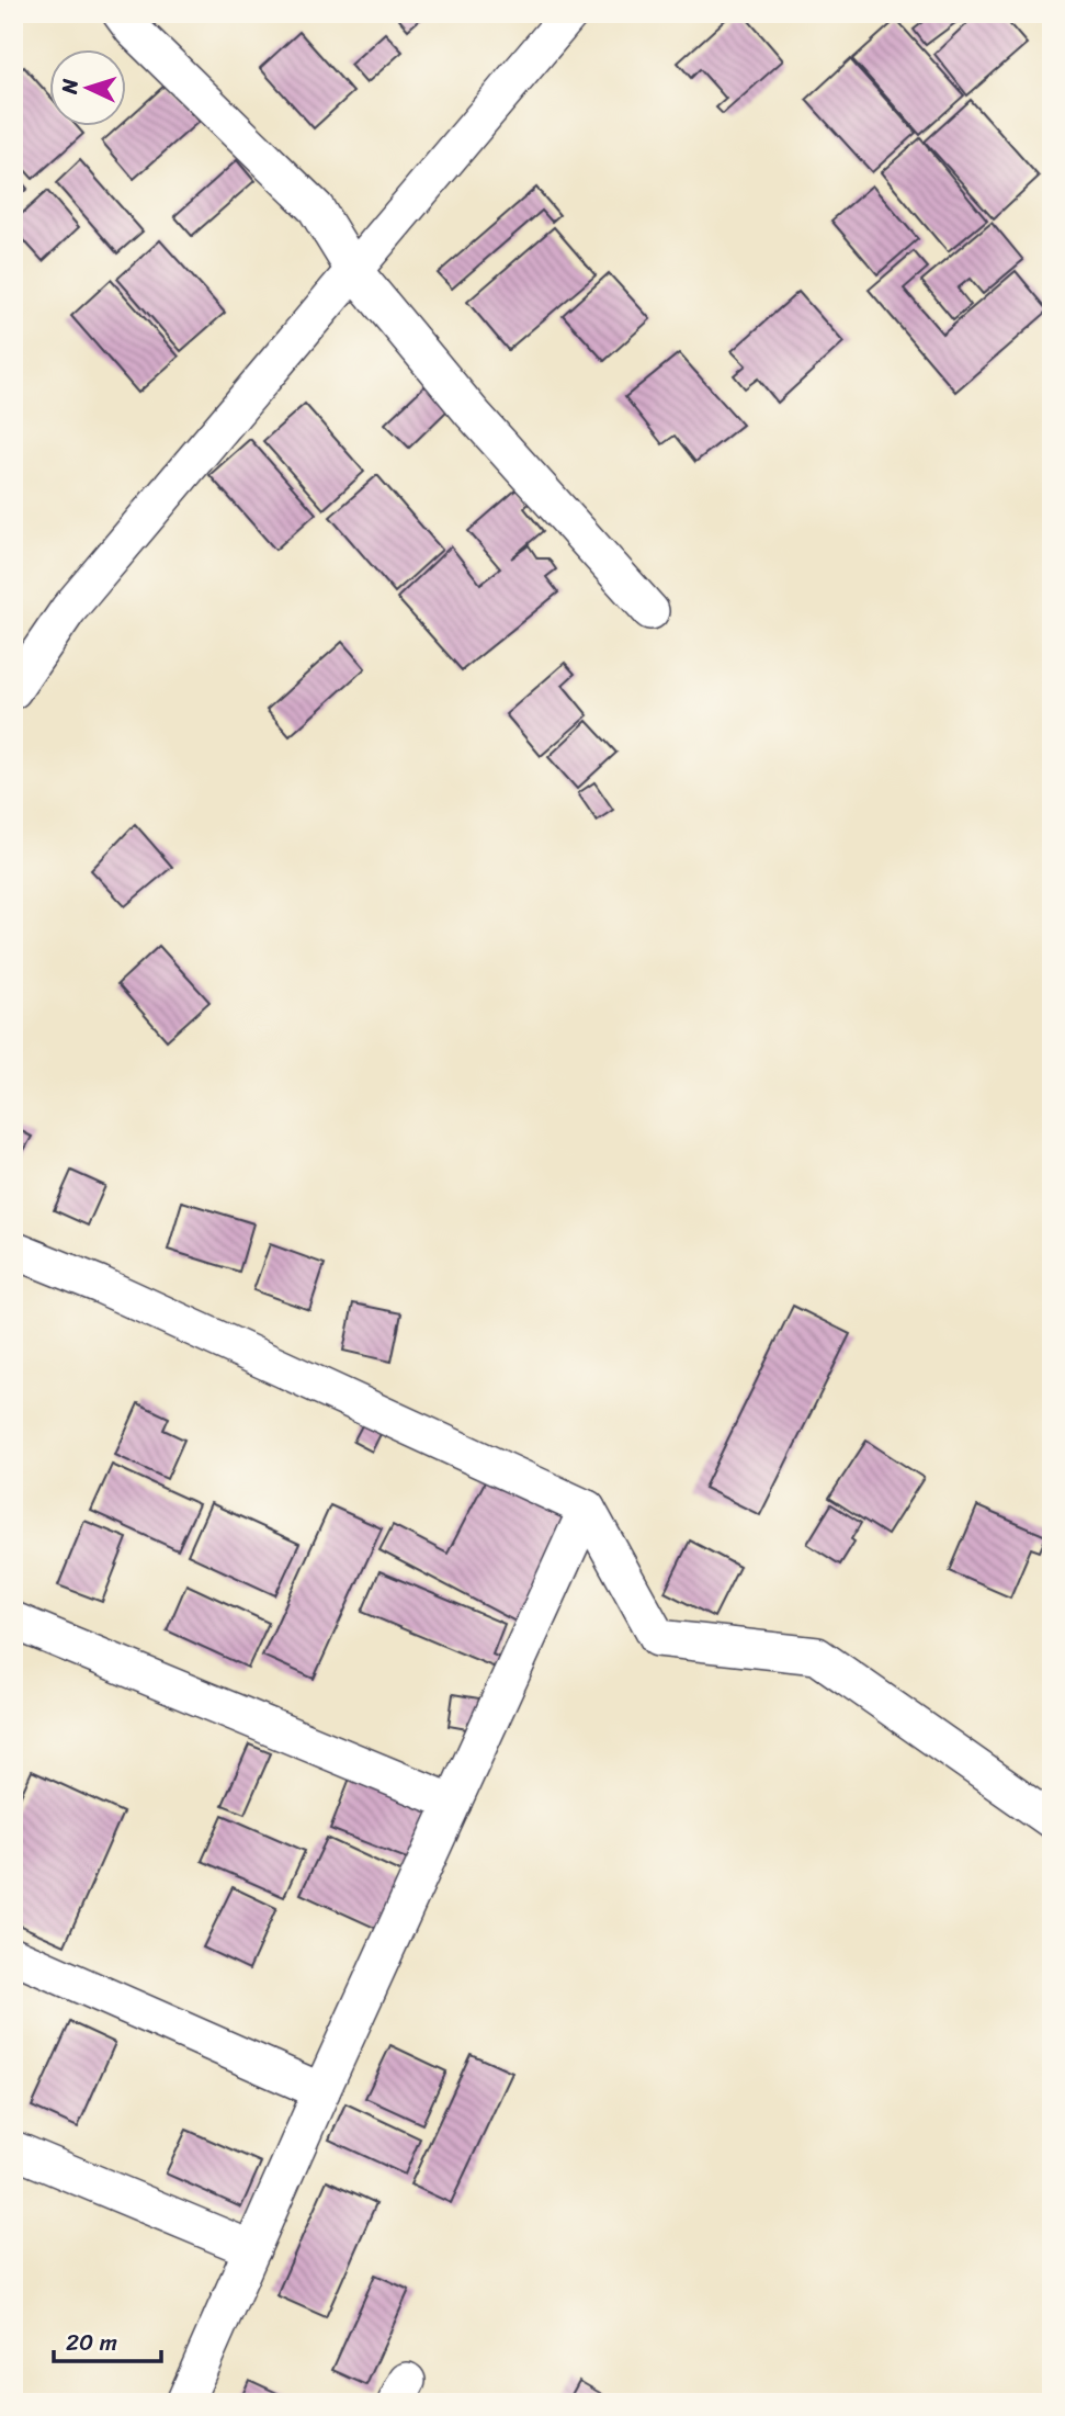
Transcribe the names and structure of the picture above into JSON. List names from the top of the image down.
{
  "scale_bar": "20 m",
  "north": "left"
}
